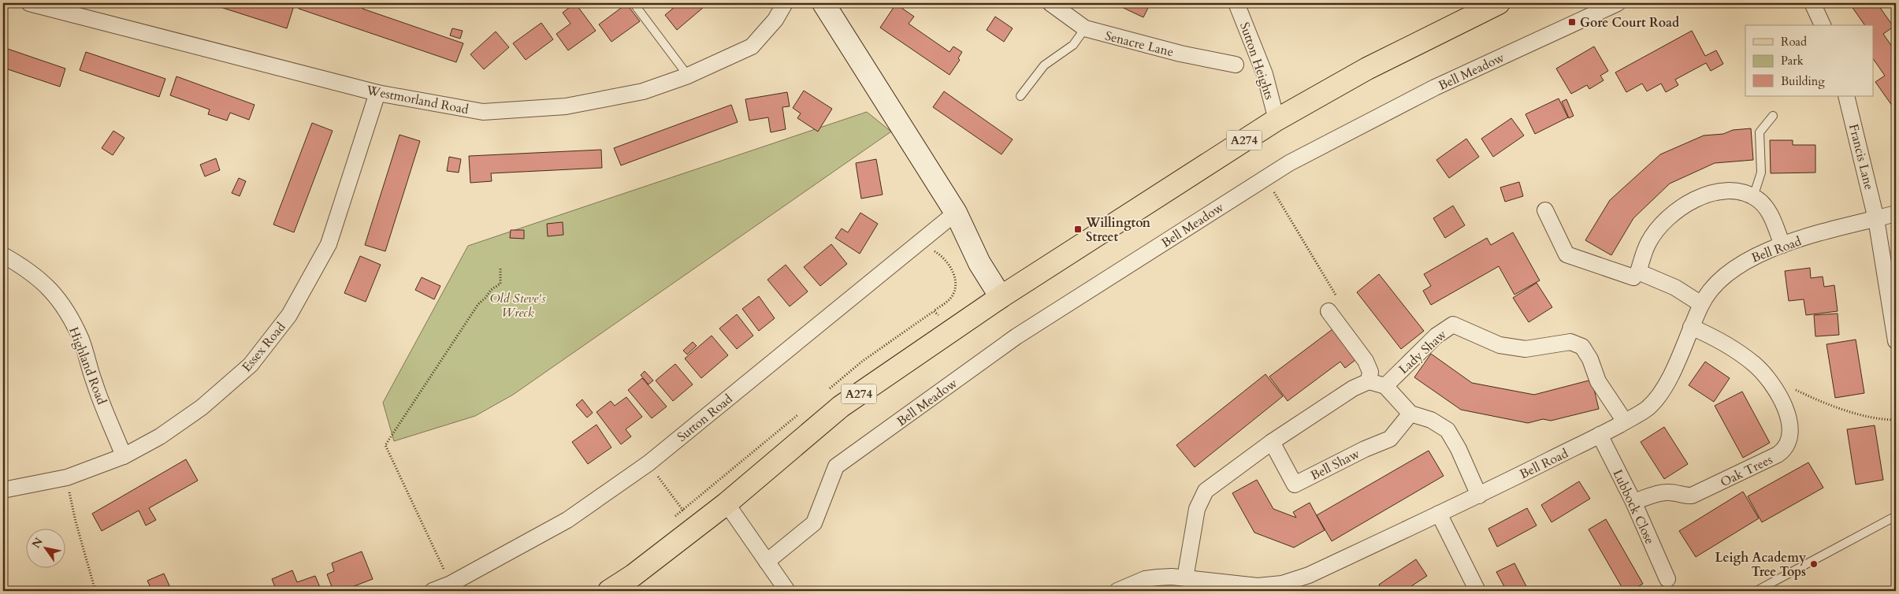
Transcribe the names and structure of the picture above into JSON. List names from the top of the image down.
{
  "streets": {
    "main road": ["A274"],
    "street": [
      "Senacre Lane",
      "Sutton Heights",
      "Bell Meadow",
      "Westmorland Road",
      "Francis Lane",
      "Bell Road",
      "Essex Road",
      "Lady Shaw",
      "Highland Road",
      "Sutton Road",
      "Bell Shaw",
      "Oak Trees",
      "Lubbock Close"
    ]
  },
  "crossings": [
    ["Sutton Heights", "A274"],
    ["Westmorland Road", "Essex Road"],
    ["Francis Lane", "Bell Road"],
    ["Bell Road", "Lady Shaw"],
    ["Bell Road", "Oak Trees"],
    ["Bell Road", "Lubbock Close"],
    ["Essex Road", "Highland Road"],
    ["Oak Trees", "Lubbock Close"]
  ],
  "parks": ["Old Steve's Wreck"],
  "places": {
    "transit": ["Gore Court Road", "Willington Street"],
    "other": ["Leigh Academy Tree Tops"]
  },
  "legend": ["Road", "Park", "Building"],
  "north": "top left"
}
